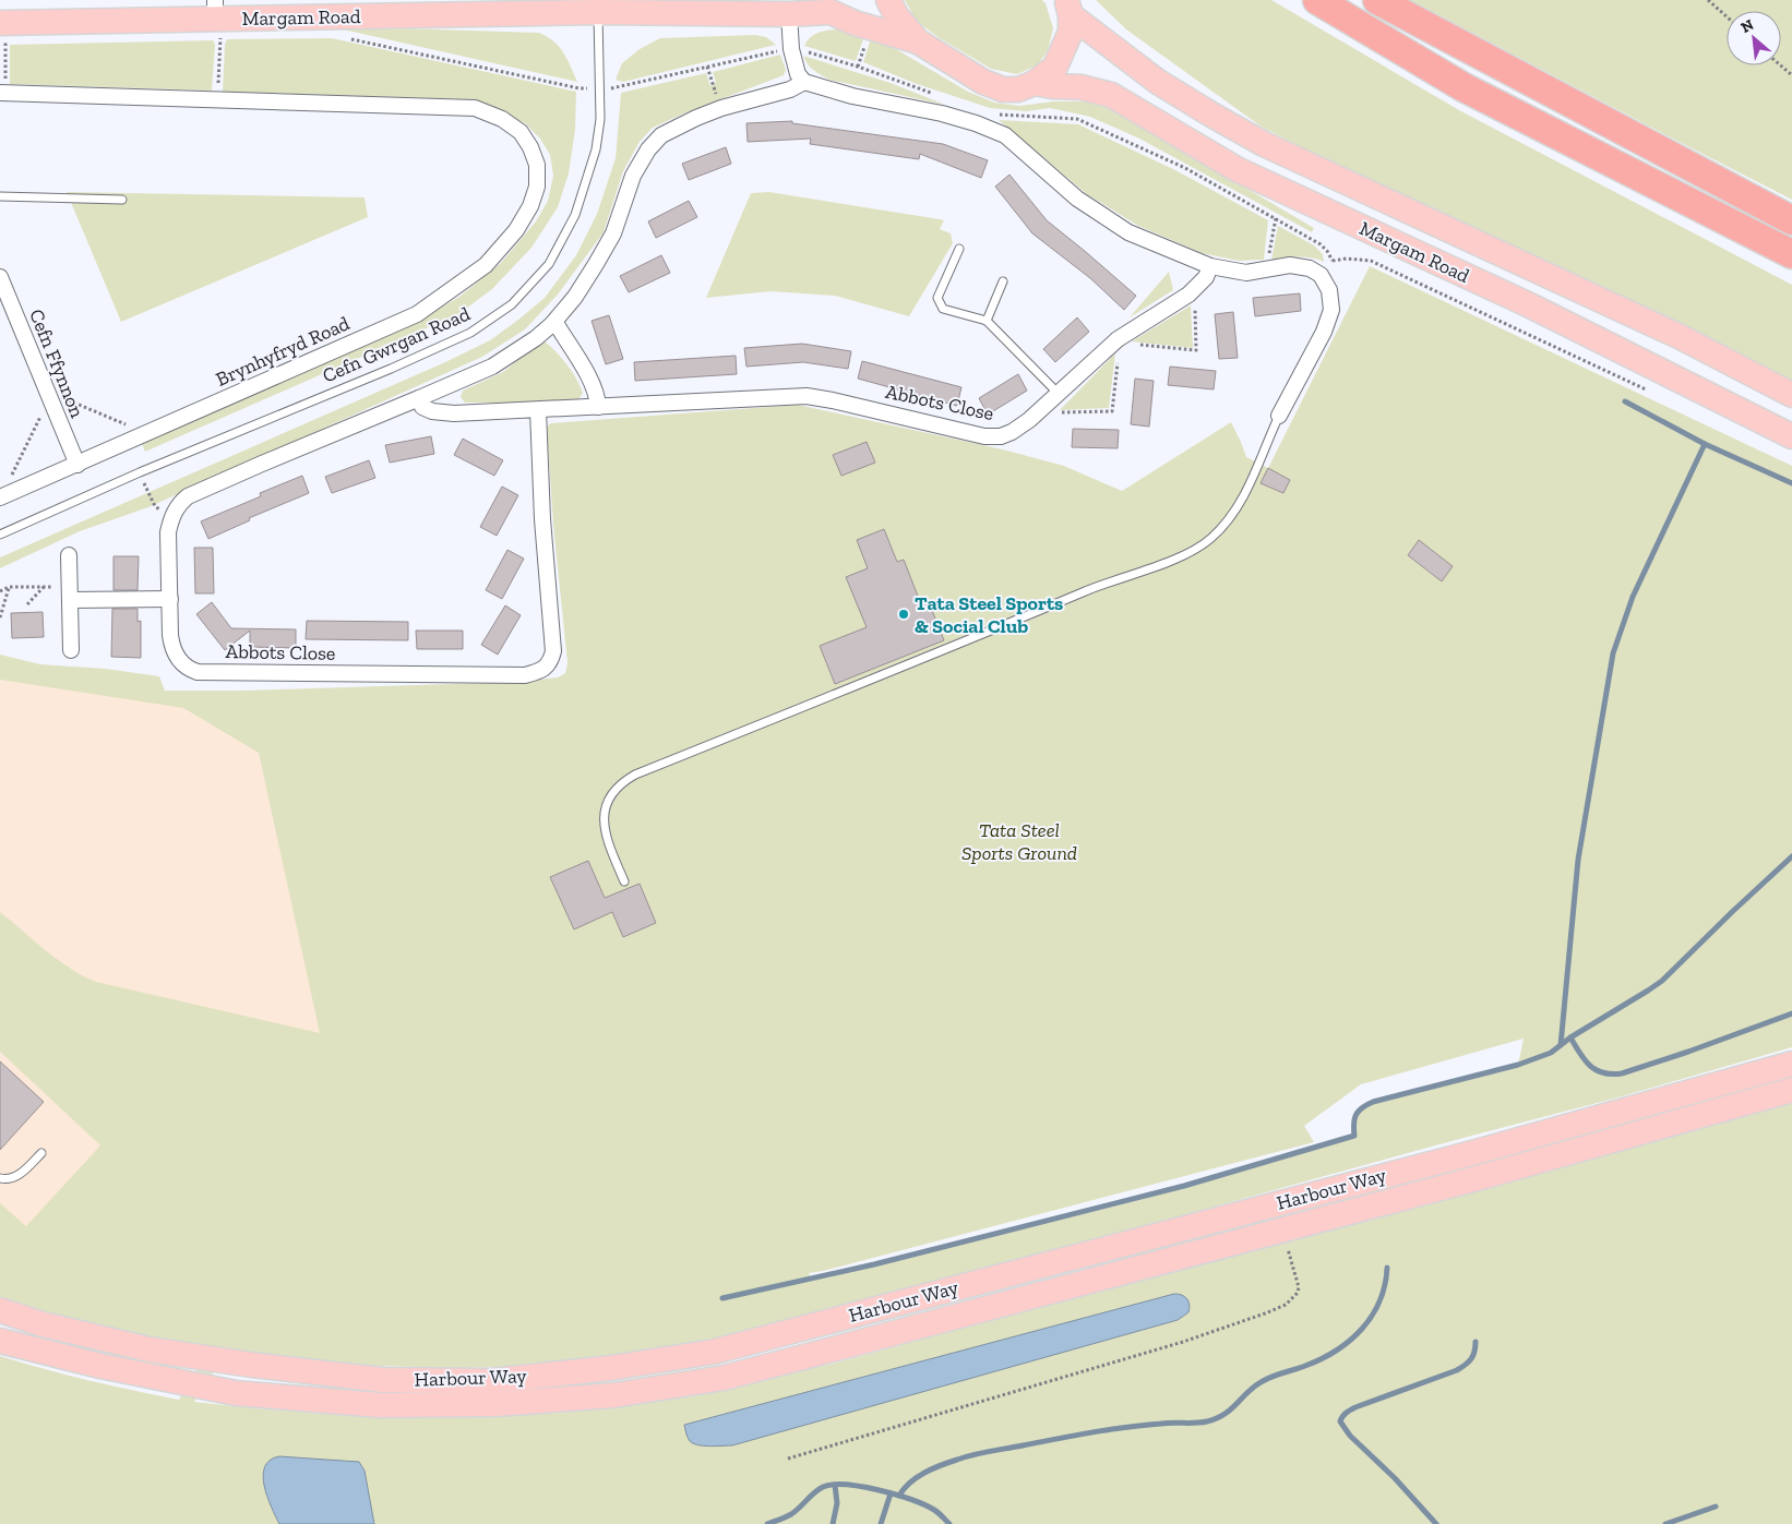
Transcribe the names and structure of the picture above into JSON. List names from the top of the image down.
{
  "streets": {
    "main road": ["Margam Road", "Harbour Way"],
    "street": ["Brynhyfryd Road", "Cefn Ffynnon", "Abbots Close"],
    "lane": ["Cefn Gwrgan Road"]
  },
  "crossings": [
    ["Margam Road", "Cefn Gwrgan Road"],
    ["Brynhyfryd Road", "Cefn Ffynnon"]
  ],
  "parks": ["Tata Steel Sports Ground"],
  "places": ["Tata Steel Sports & Social Club"],
  "north": "top left"
}
